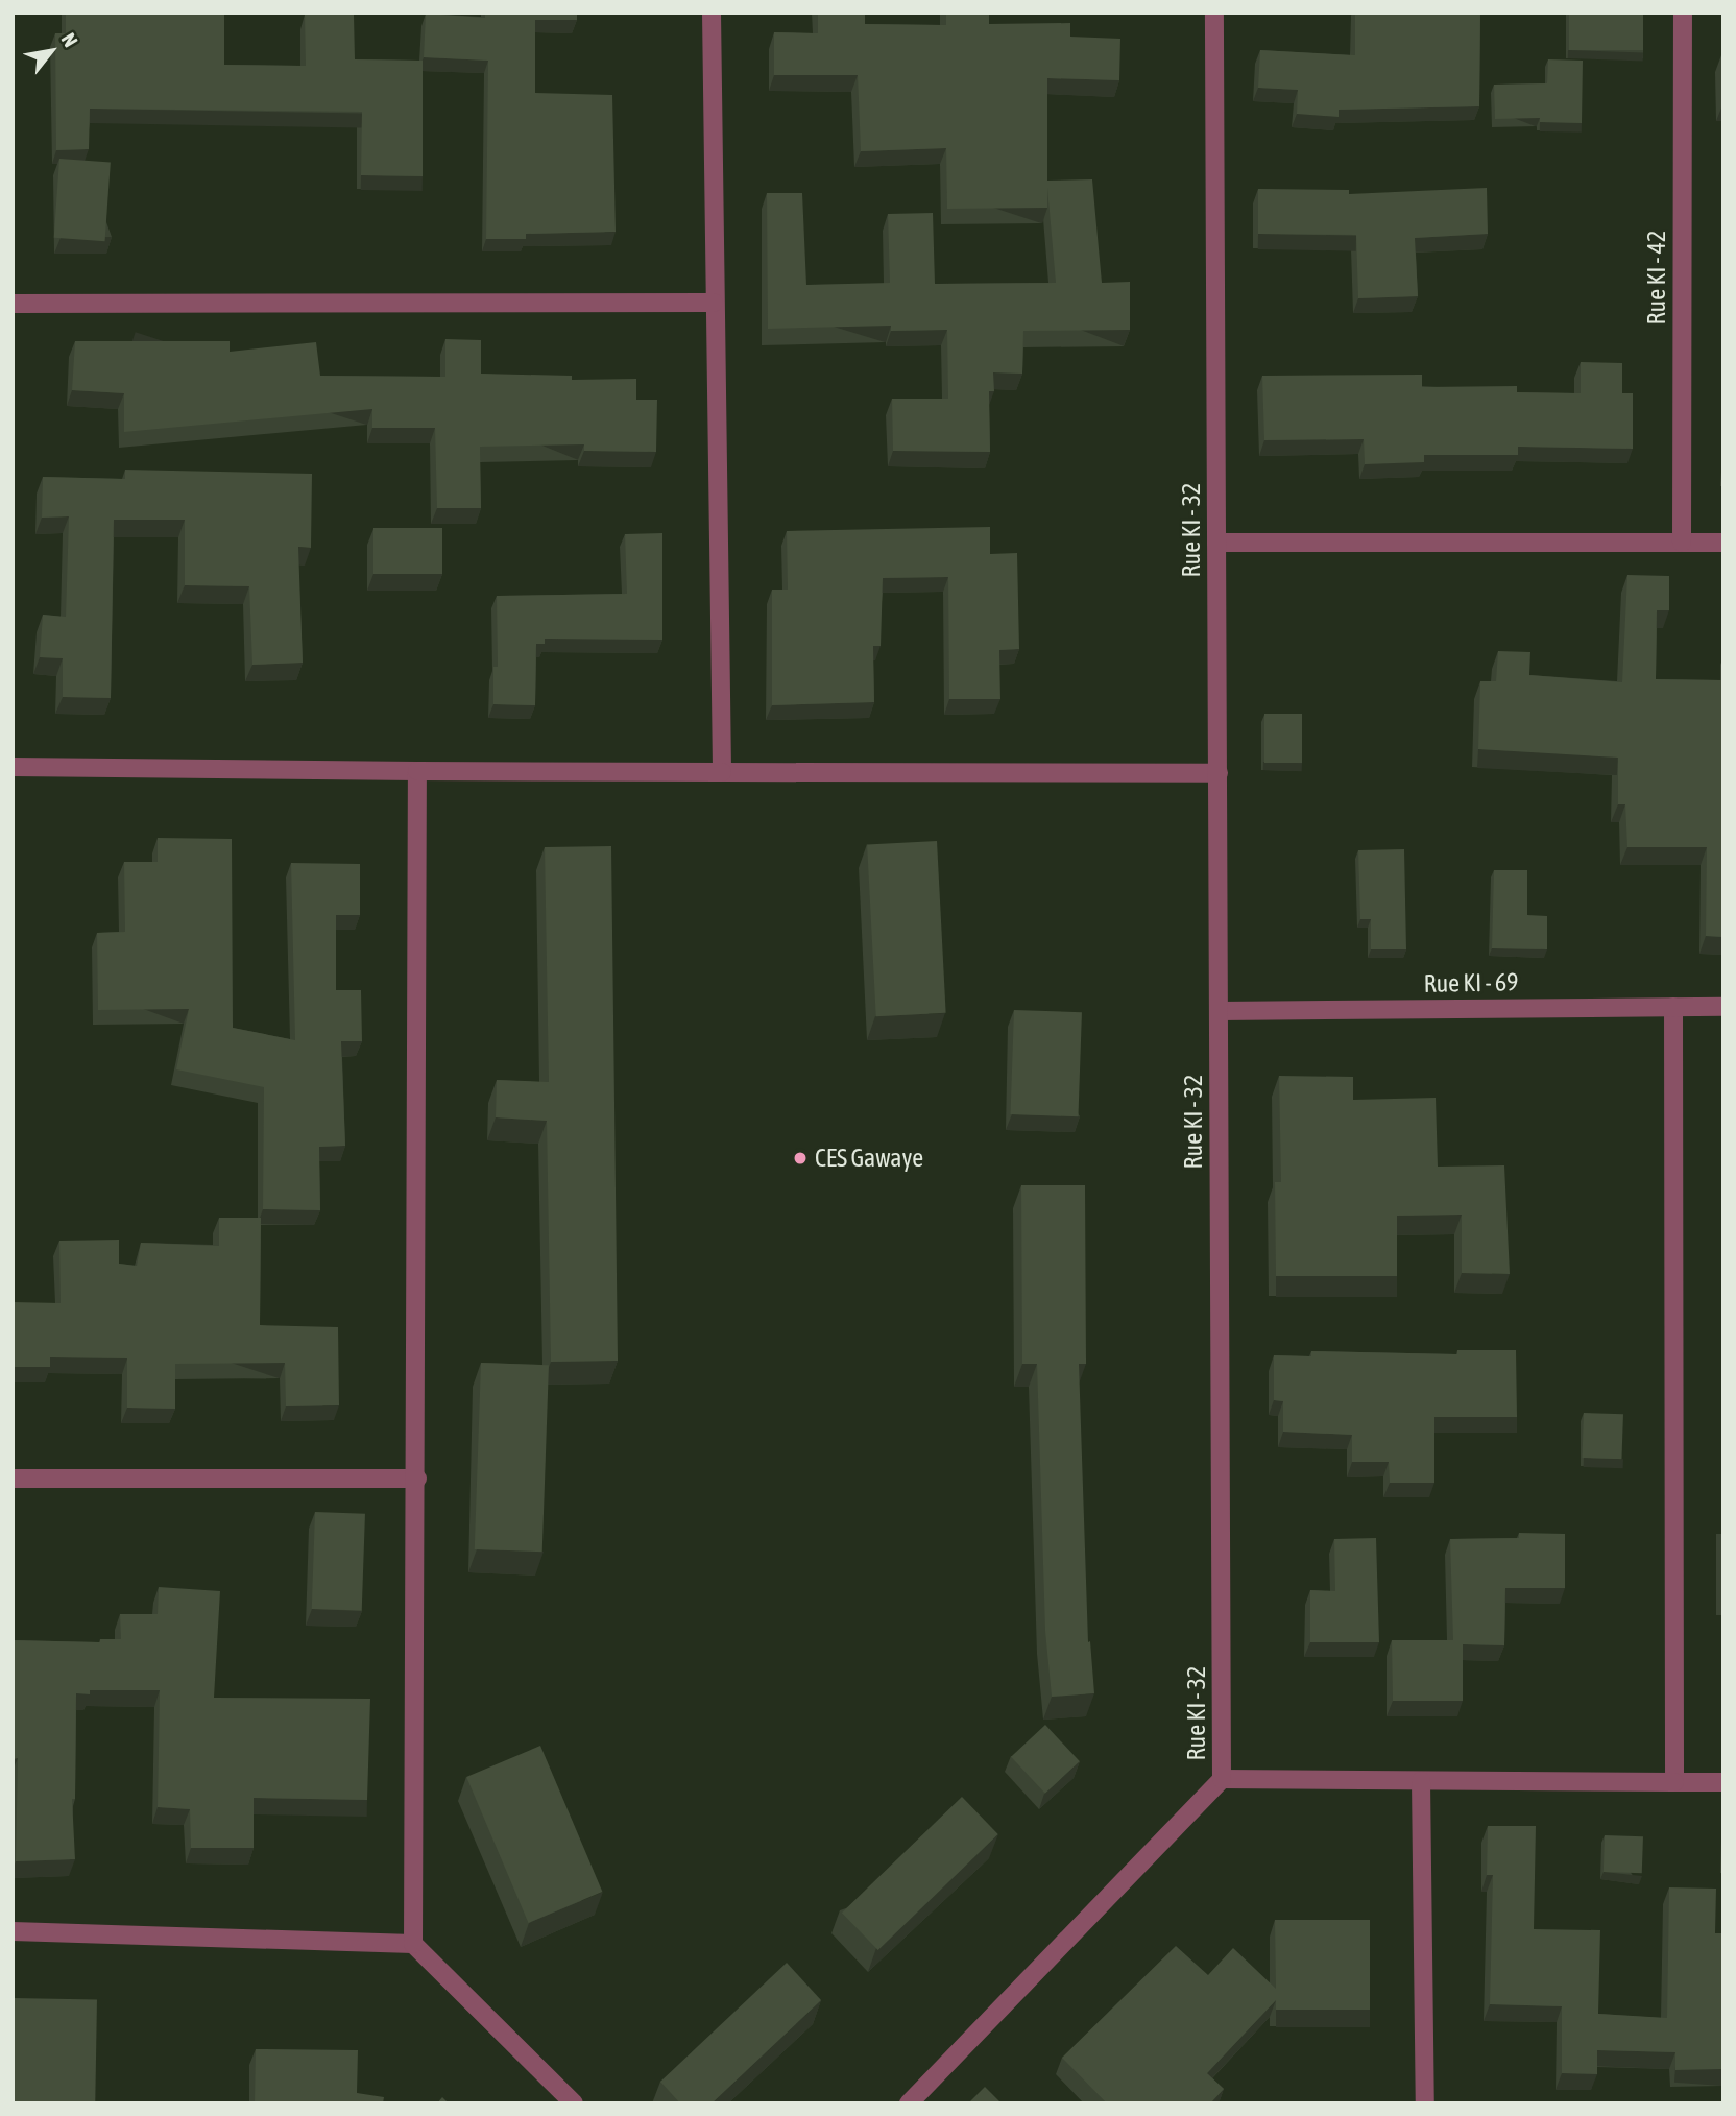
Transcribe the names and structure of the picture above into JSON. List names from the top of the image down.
{
  "streets": {
    "street": ["Rue KI - 42", "Rue KI - 32", "Rue KI - 69"]
  },
  "crossings": [
    ["Rue KI - 32", "Rue KI - 69"]
  ],
  "places": ["CES Gawaye"],
  "north": "top right"
}
